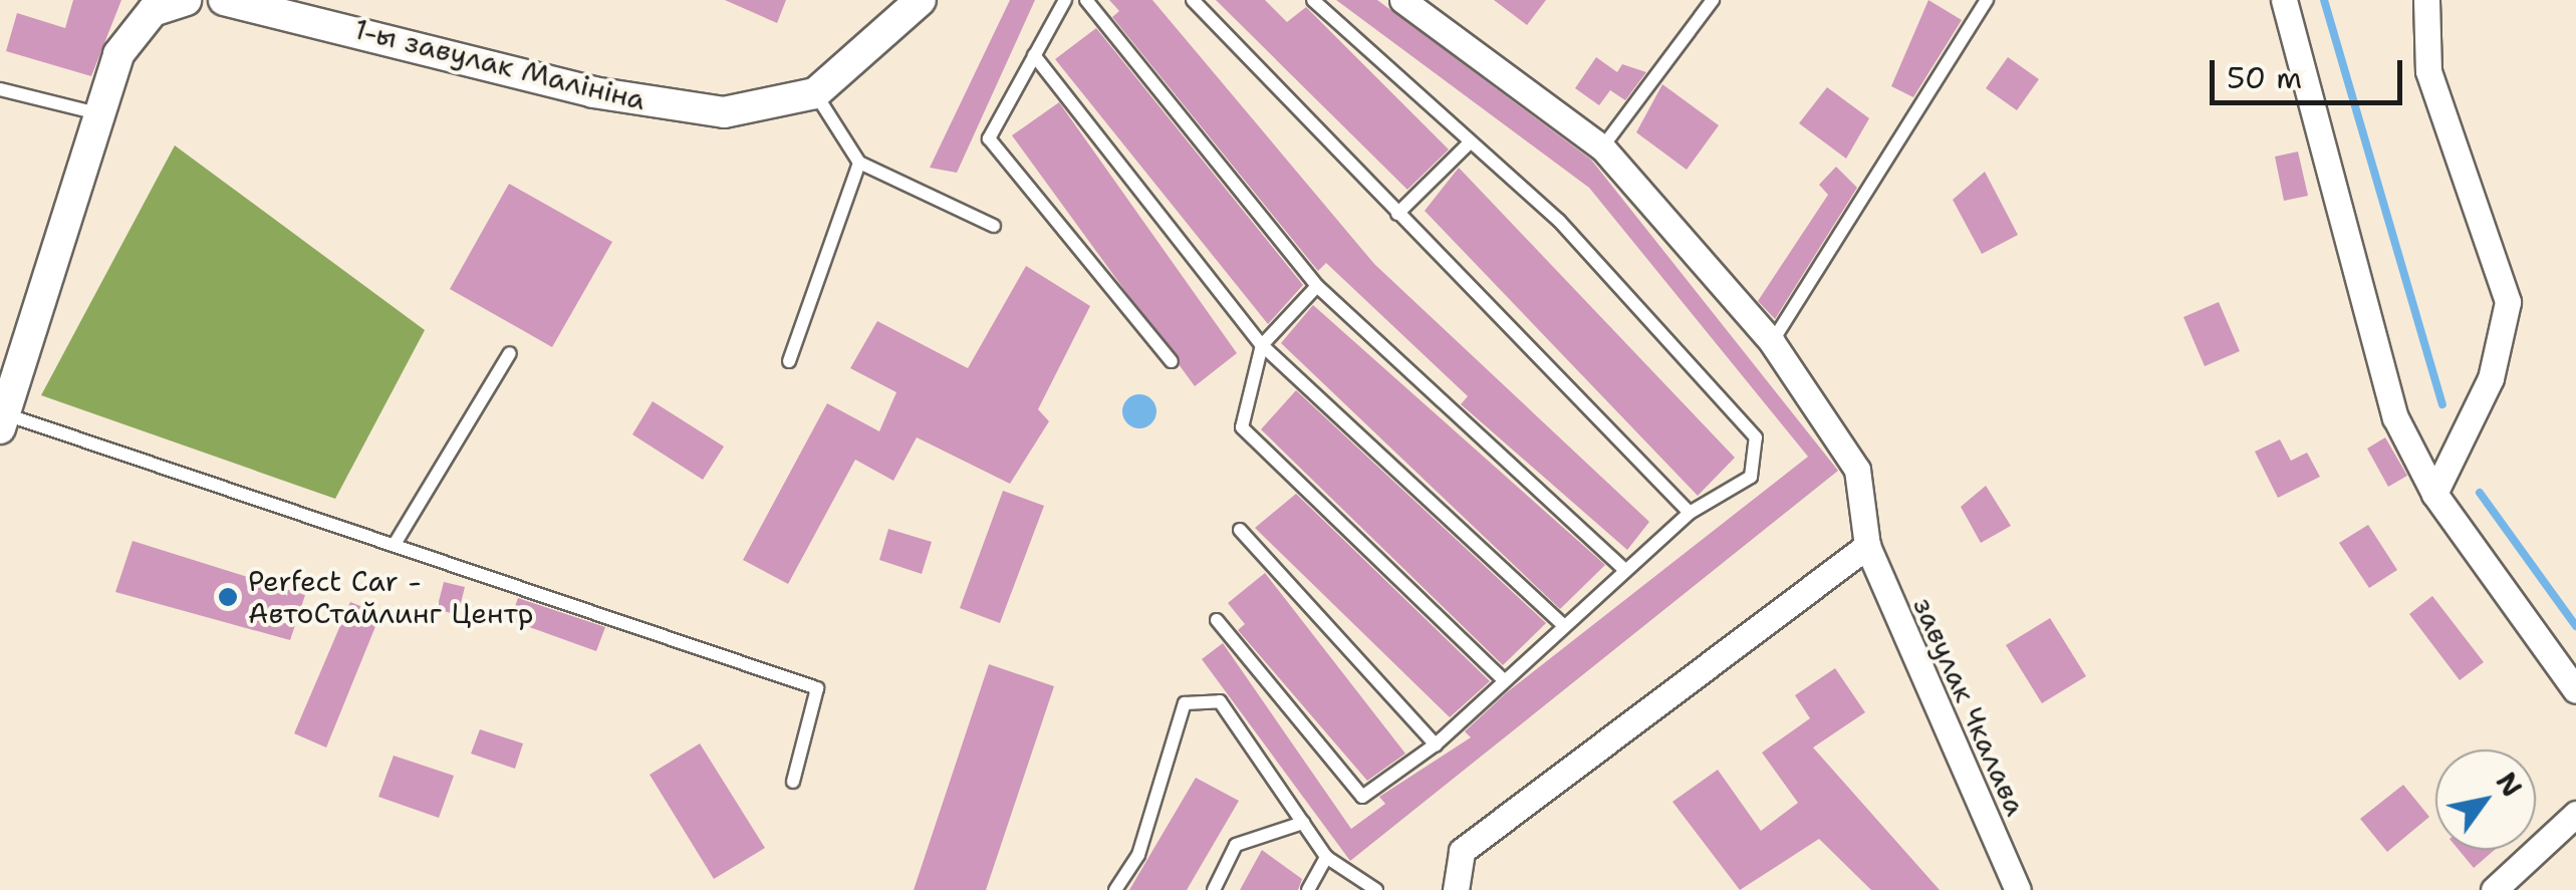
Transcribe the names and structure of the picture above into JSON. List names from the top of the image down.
{
  "streets": {
    "street": ["1-ы завулак Малініна", "завулак Чкалава"]
  },
  "places": ["Perfect Car - АвтоСтайлинг Центр"],
  "scale_bar": "50 m",
  "north": "top right"
}
